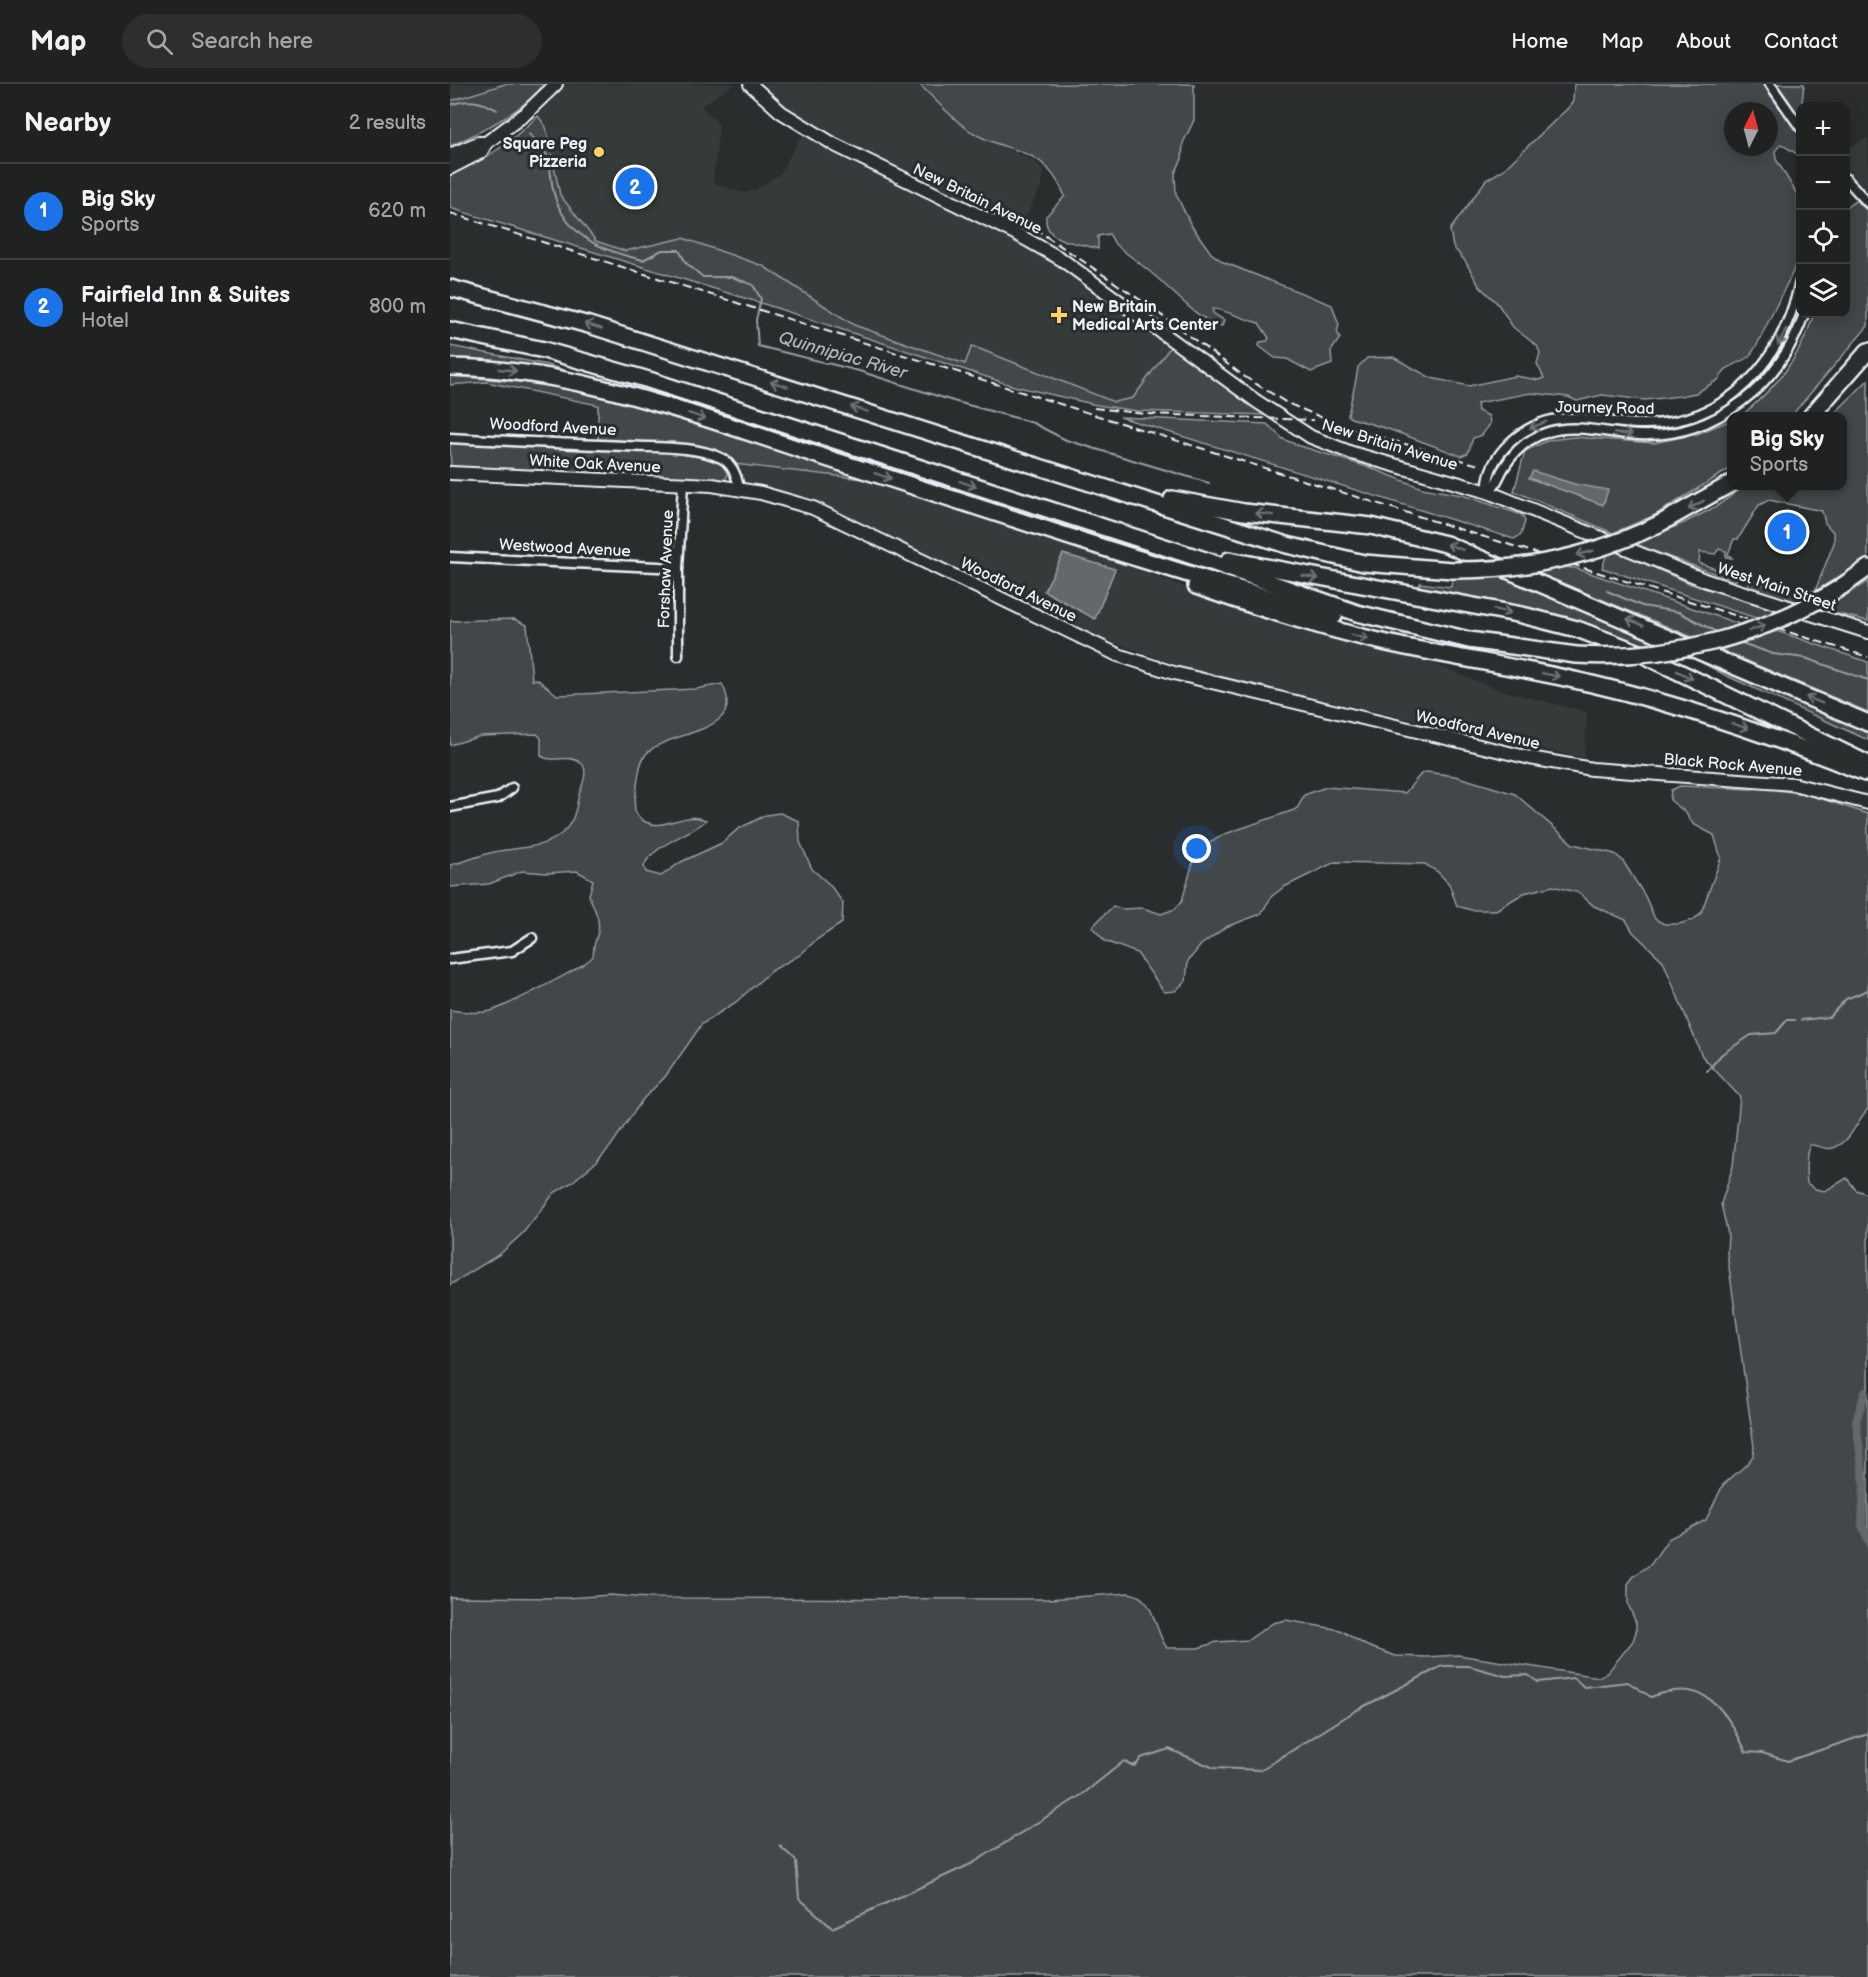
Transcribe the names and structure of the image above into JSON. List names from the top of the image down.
{
  "streets": {
    "street": [
      "New Britain Avenue",
      "Journey Road",
      "Woodford Avenue",
      "White Oak Avenue",
      "Westwood Avenue",
      "Forshaw Avenue",
      "West Main Street",
      "Black Rock Avenue"
    ]
  },
  "crossings": [
    ["New Britain Avenue", "Journey Road"],
    ["New Britain Avenue", "West Main Street"],
    ["Woodford Avenue", "White Oak Avenue"],
    ["Woodford Avenue", "Black Rock Avenue"],
    ["White Oak Avenue", "Forshaw Avenue"],
    ["Westwood Avenue", "Forshaw Avenue"]
  ],
  "water": ["Quinnipiac River"],
  "places": {
    "other": ["Square Peg Pizzeria"],
    "health": ["New Britain Medical Arts Center"]
  },
  "north": "top",
  "page": {
    "header": "Map",
    "search": "Search here",
    "nav": [
      "Home",
      "Map",
      "About",
      "Contact"
    ],
    "heading": ["Nearby", "2 results"],
    "map_buttons": ["+", "−"],
    "list": [
      {
        "mark": "1",
        "name": "Big Sky",
        "note": "Sports",
        "value": "620 m"
      },
      {
        "mark": "2",
        "name": "Fairfield Inn & Suites",
        "note": "Hotel",
        "value": "800 m"
      }
    ],
    "pins": ["2", "1"],
    "popup": ["Big Sky", "Sports"]
  }
}
